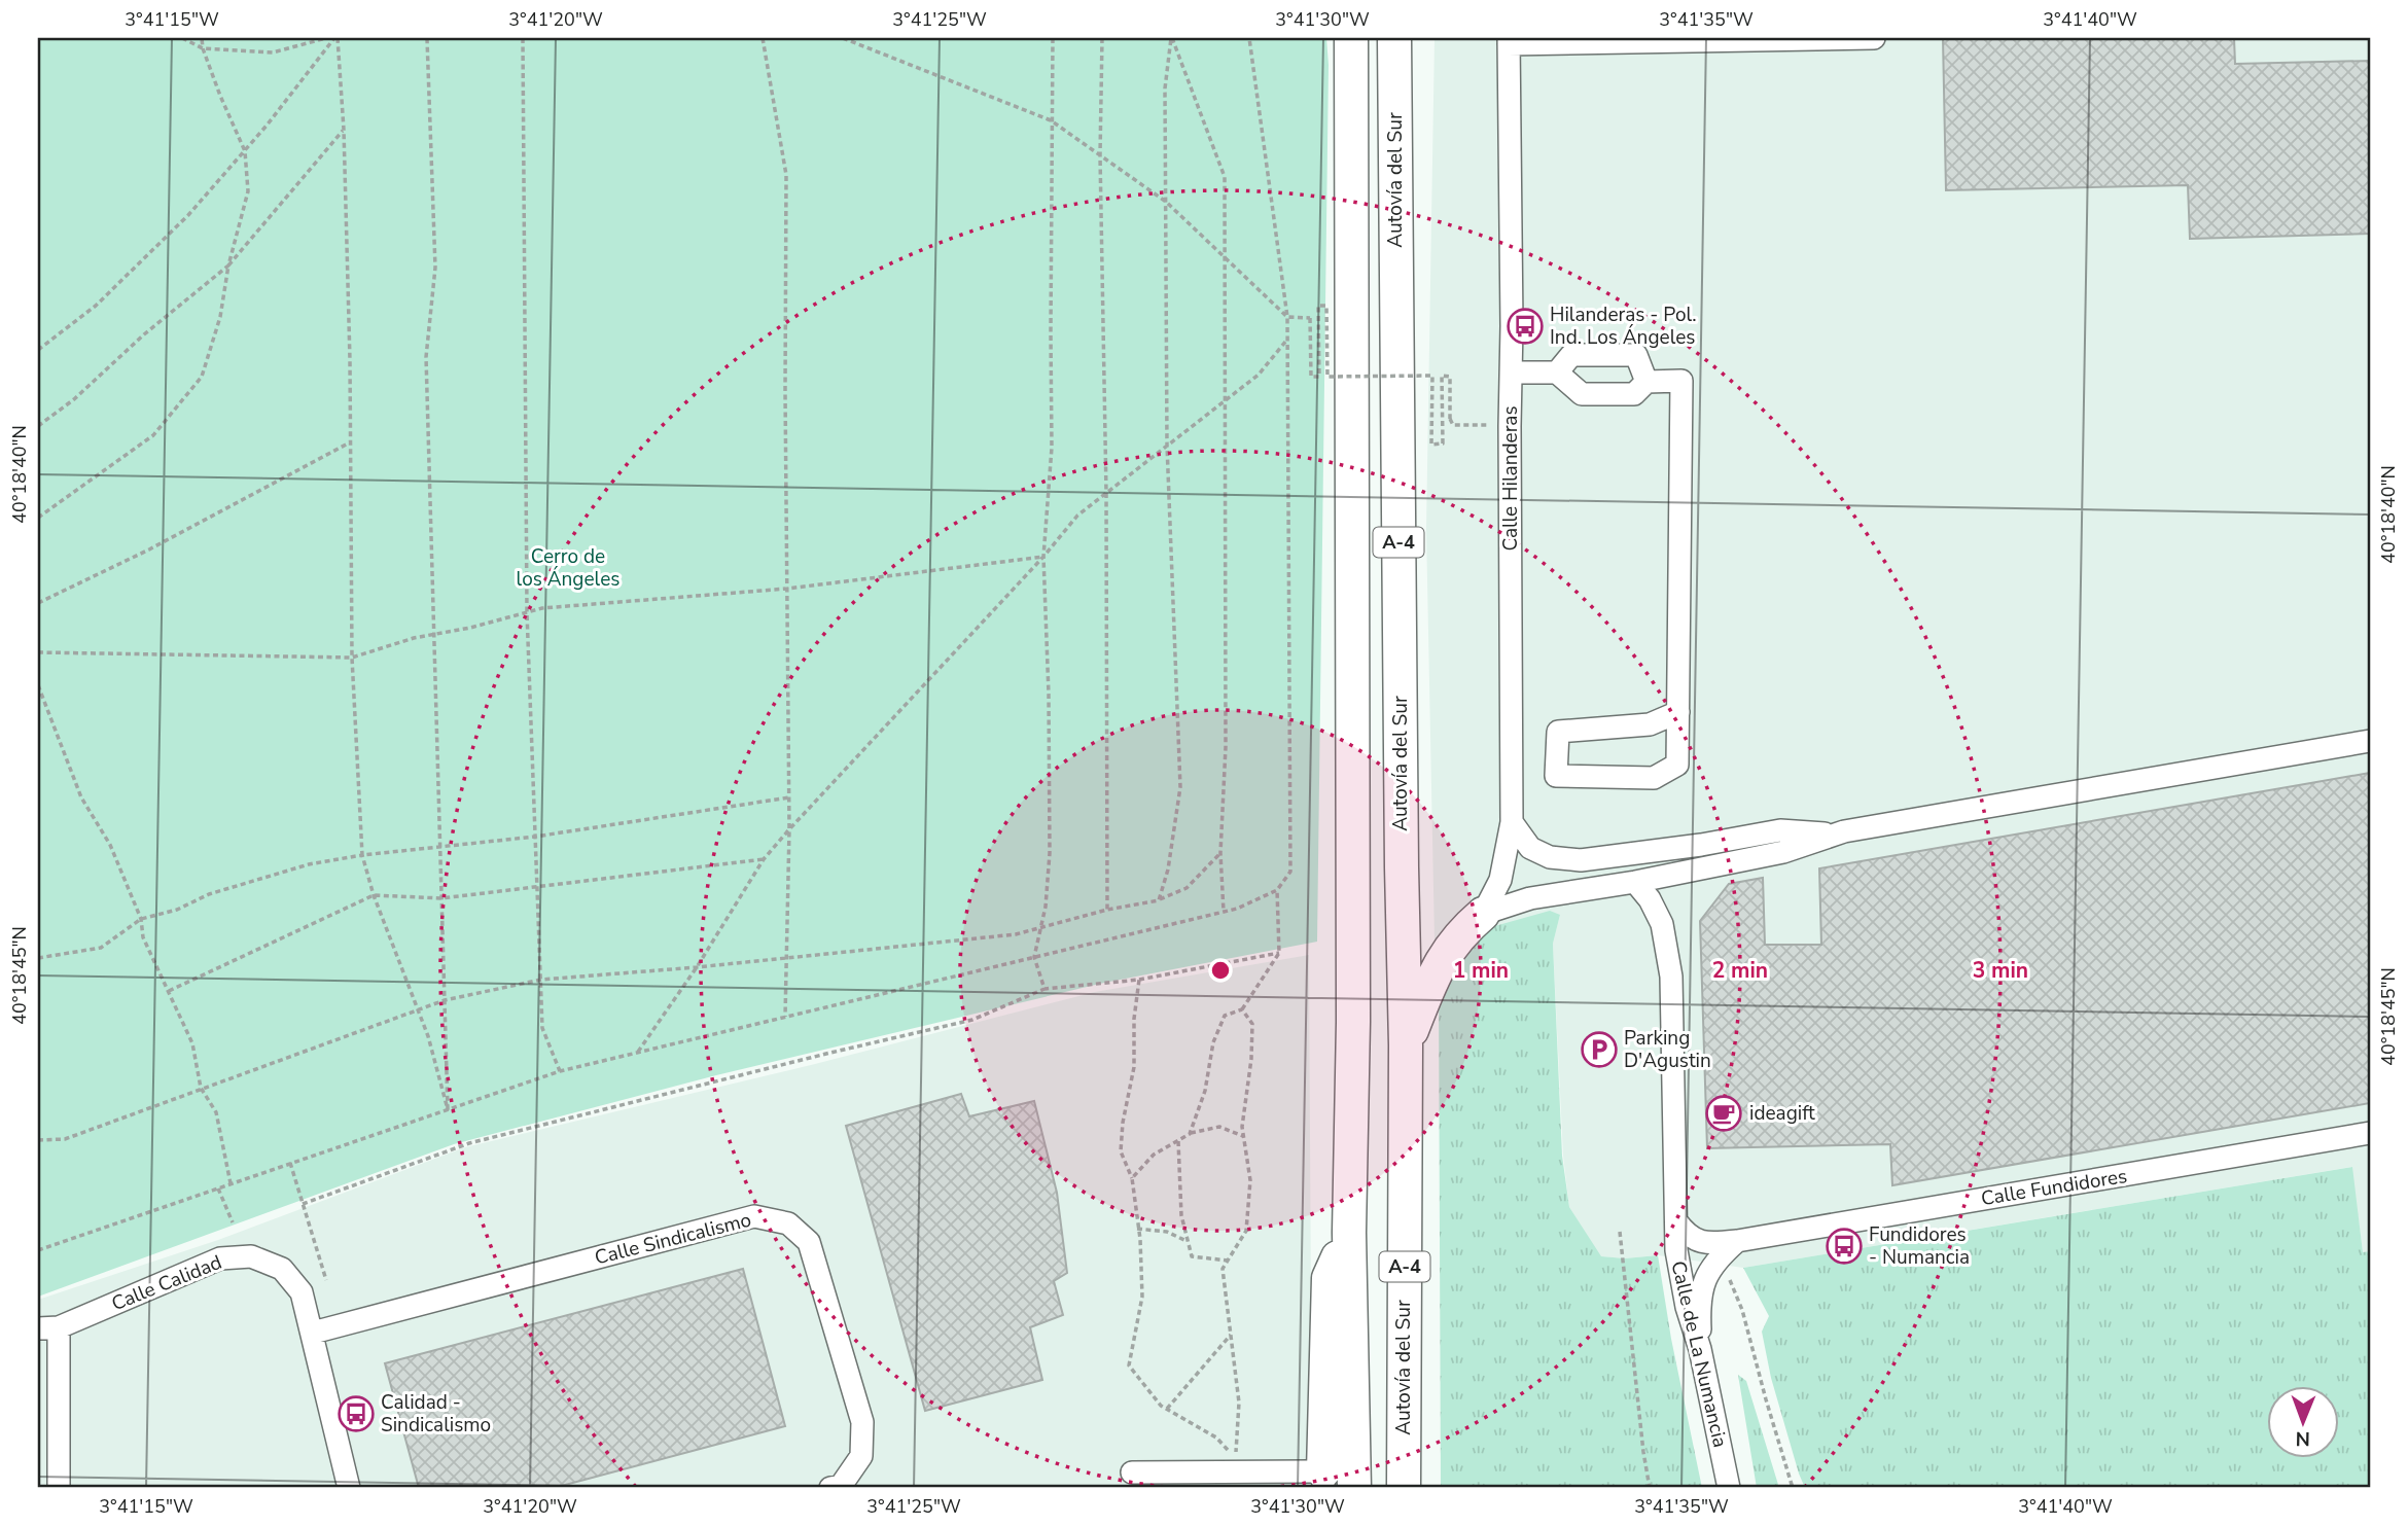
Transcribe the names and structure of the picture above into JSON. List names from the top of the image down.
{
  "streets": {
    "highway": ["Autovía del Sur", "A-4"],
    "street": [
      "Calle Hilanderas",
      "Calle Fundidores",
      "Calle Sindicalismo",
      "Calle Calidad",
      "Calle de La Numancia"
    ]
  },
  "crossings": [
    ["Calle Fundidores", "Calle de La Numancia"],
    ["Calle Sindicalismo", "Calle Calidad"]
  ],
  "parks": ["Cerro de los Ángeles"],
  "places": {
    "bus stop": ["Hilanderas - Pol. Ind. Los Ángeles", "Fundidores - Numancia", "Calidad - Sindicalismo"],
    "parking": ["Parking D'Agustin"],
    "cafe": ["ideagift"]
  },
  "north": "bottom",
  "coordinates": [
    "3°41'15\"W",
    "3°41'20\"W",
    "3°41'25\"W",
    "3°41'30\"W",
    "3°41'35\"W",
    "3°41'40\"W",
    "40°18'40\"N",
    "40°18'45\"N"
  ],
  "rings": ["1 min", "2 min", "3 min"]
}
